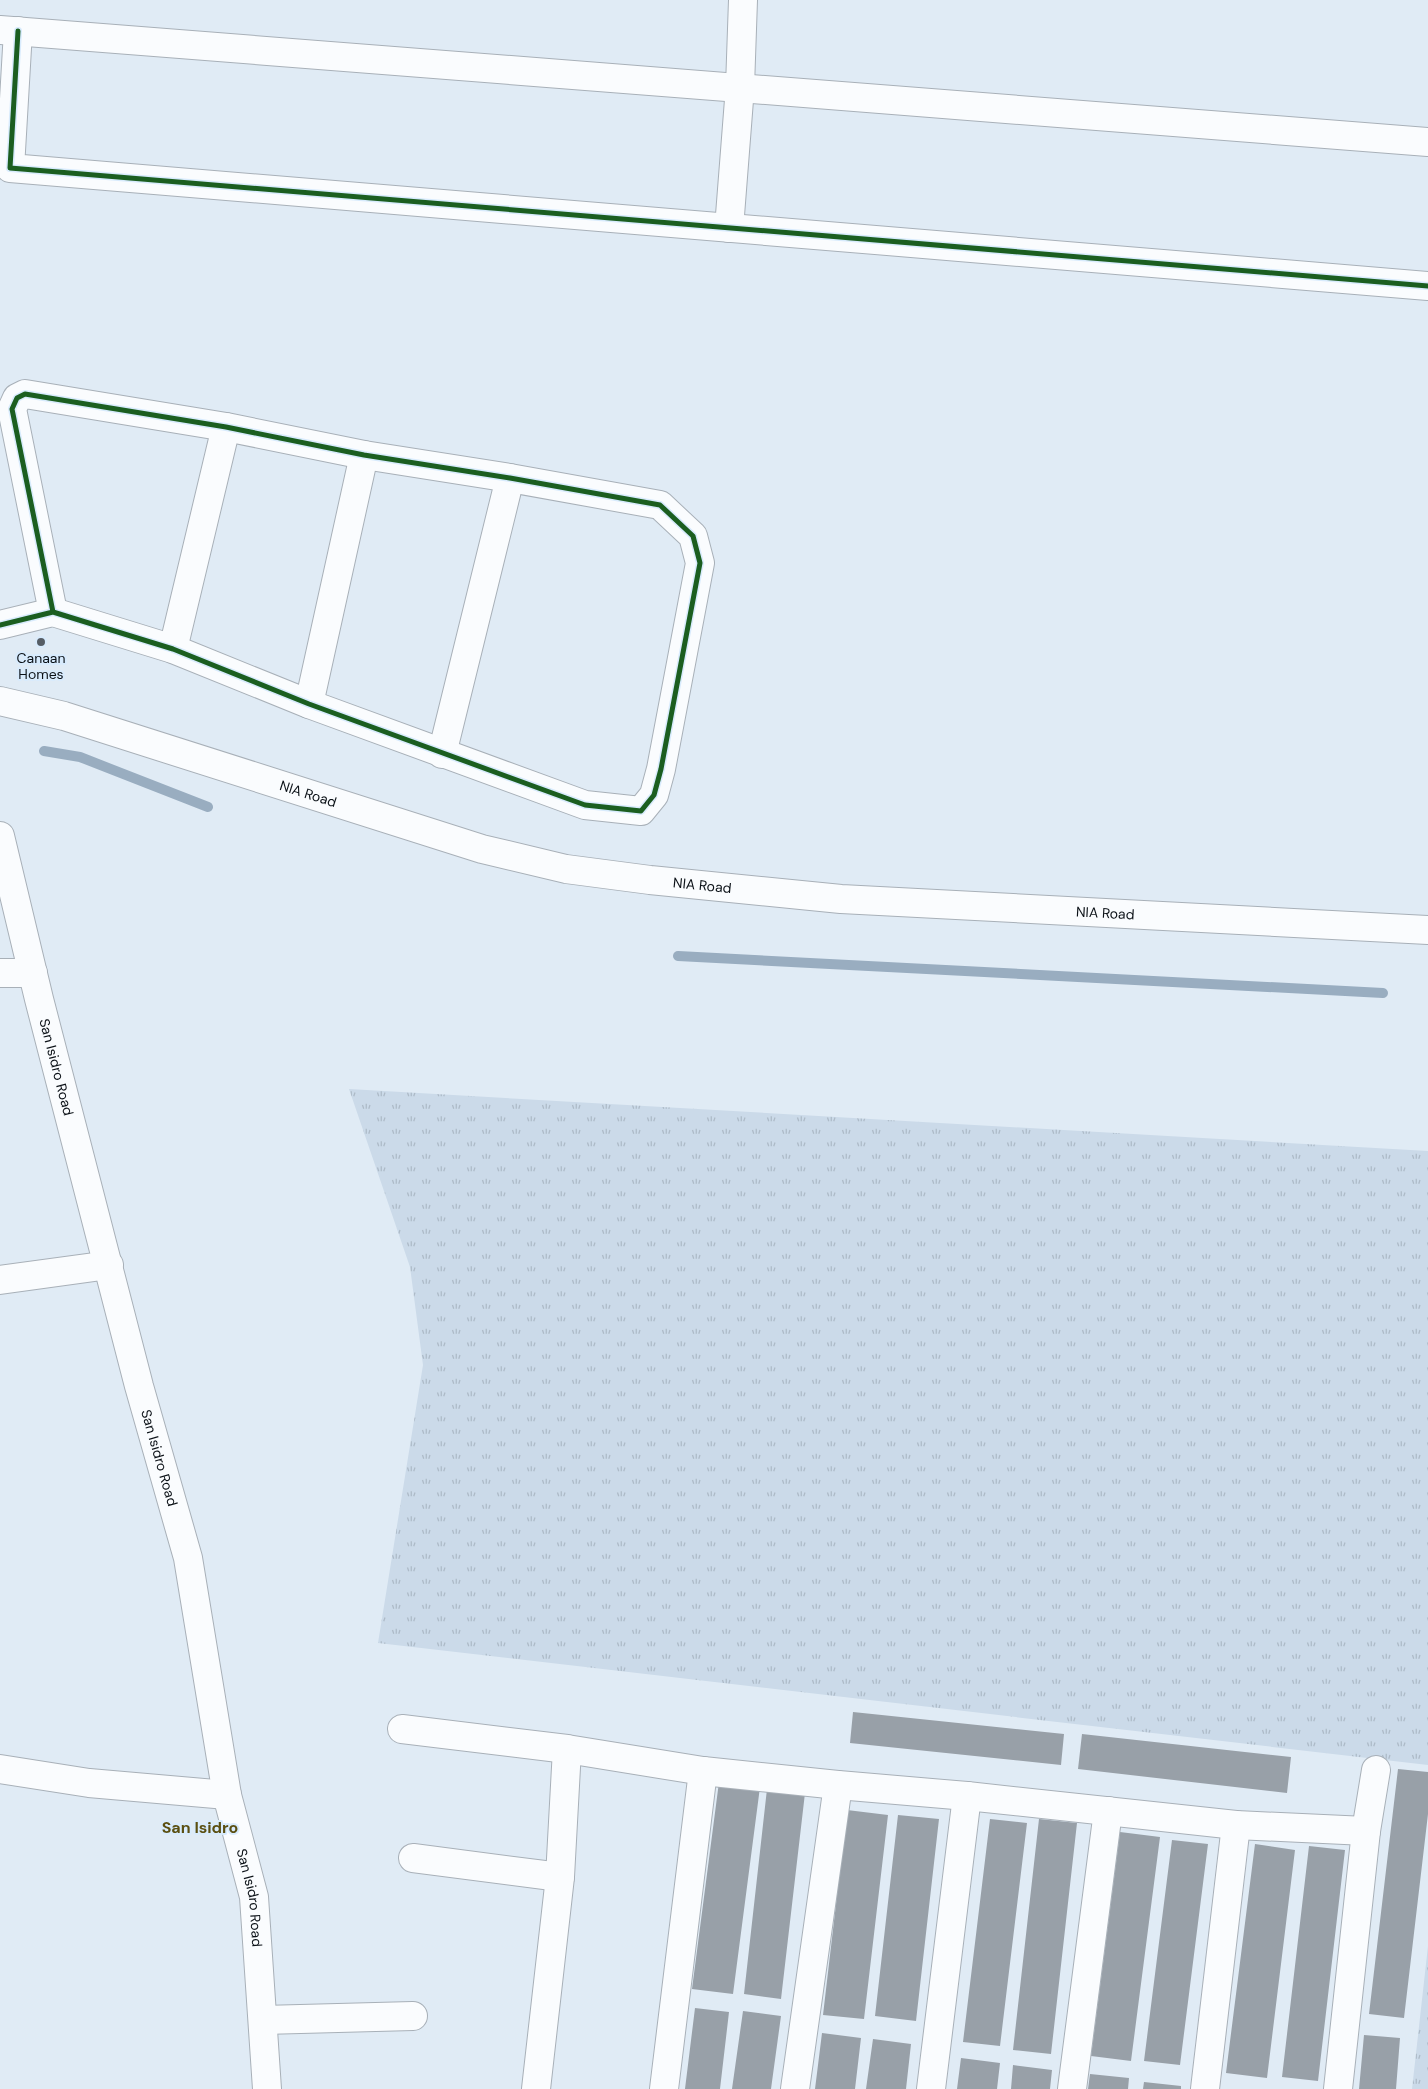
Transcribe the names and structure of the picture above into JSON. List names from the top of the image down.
{
  "streets": {
    "street": ["NIA Road", "San Isidro Road"]
  },
  "districts": ["San Isidro"],
  "places": ["Canaan Homes"]
}
